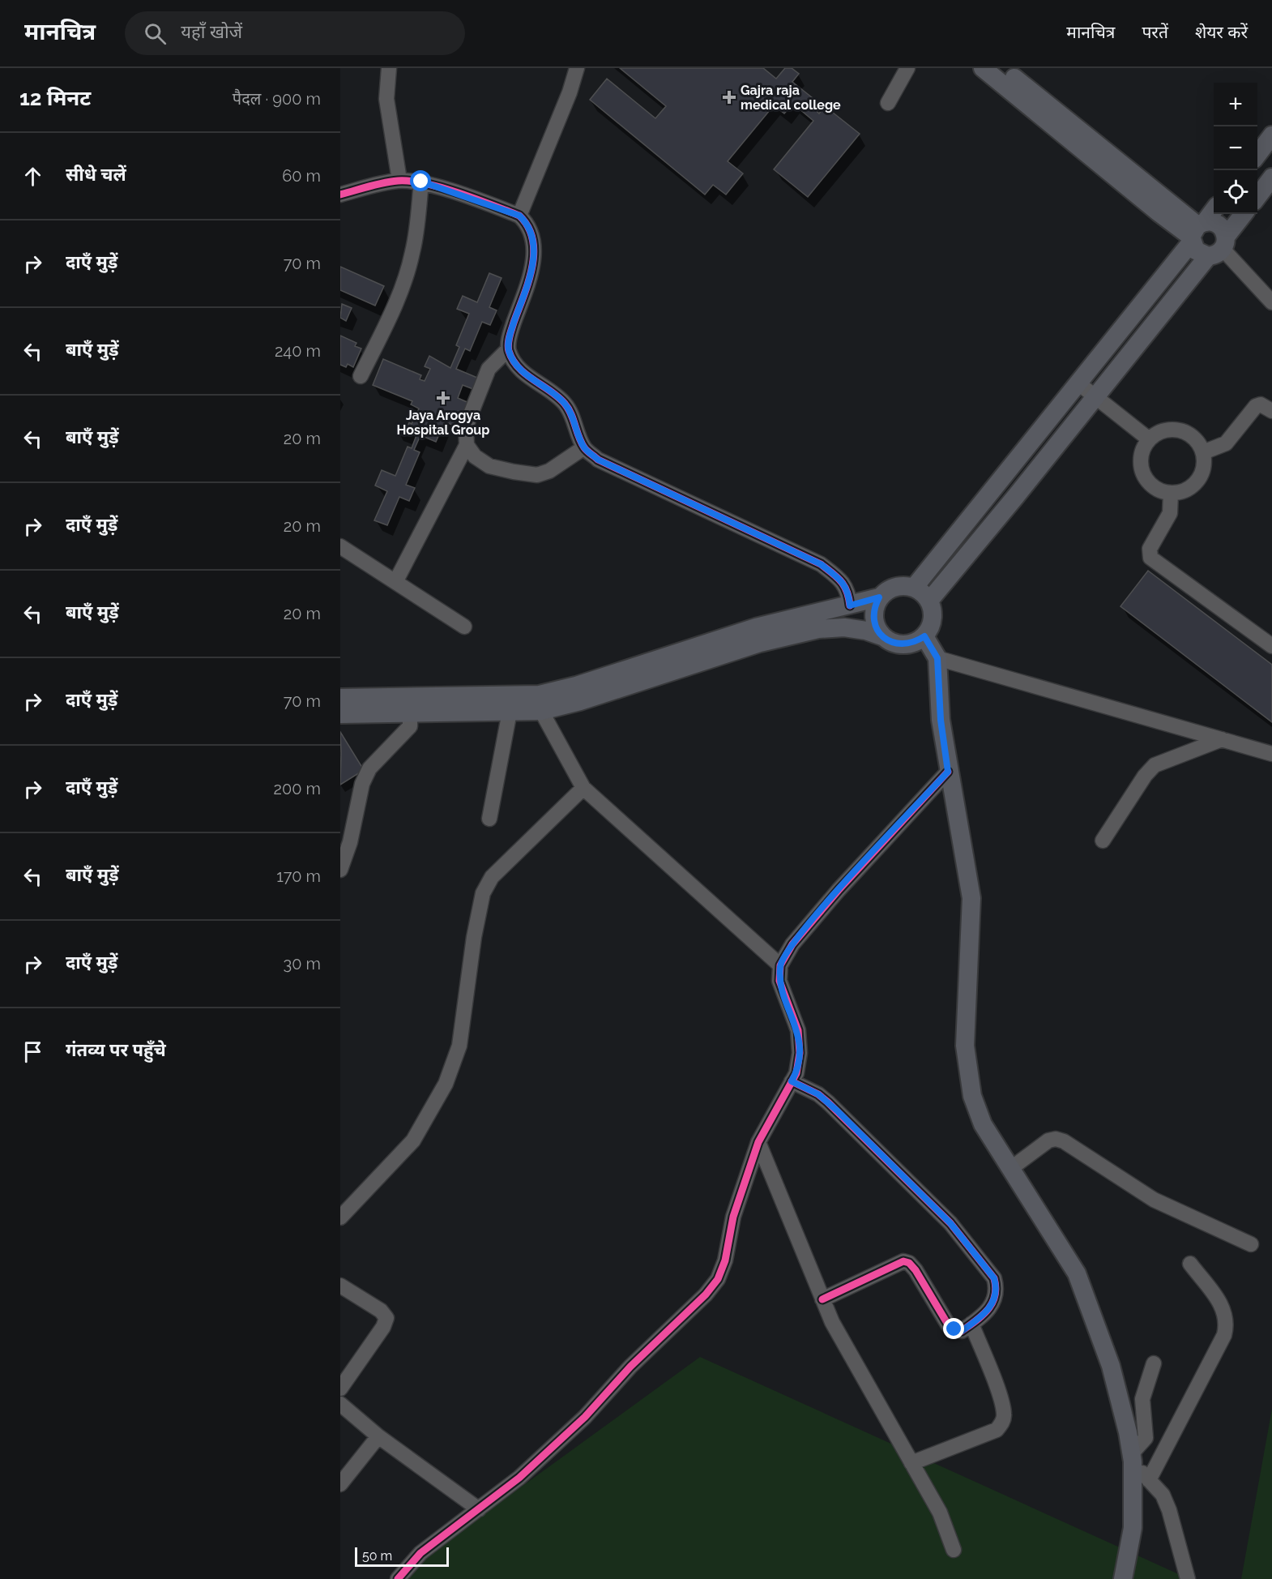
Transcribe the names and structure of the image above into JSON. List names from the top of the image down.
{
  "places": {
    "health": ["Gajra raja medical college", "Jaya Arogya Hospital Group"]
  },
  "scale_bar": "50 m",
  "page": {
    "header": "मानचित्र",
    "search": "यहाँ खोजें",
    "nav": ["मानचित्र", "परतें", "शेयर करें"],
    "heading": ["12 मिनट", "पैदल · 900 m"],
    "map_buttons": ["+", "−"],
    "list": [
      ["सीधे चलें", "60 m"],
      ["दाएँ मुड़ें", "70 m"],
      ["बाएँ मुड़ें", "240 m"],
      ["बाएँ मुड़ें", "20 m"],
      ["दाएँ मुड़ें", "20 m"],
      ["बाएँ मुड़ें", "20 m"],
      ["दाएँ मुड़ें", "70 m"],
      ["दाएँ मुड़ें", "200 m"],
      ["बाएँ मुड़ें", "170 m"],
      ["दाएँ मुड़ें", "30 m"],
      "गंतव्य पर पहुँचे"
    ],
    "scale": "50 m"
  }
}
